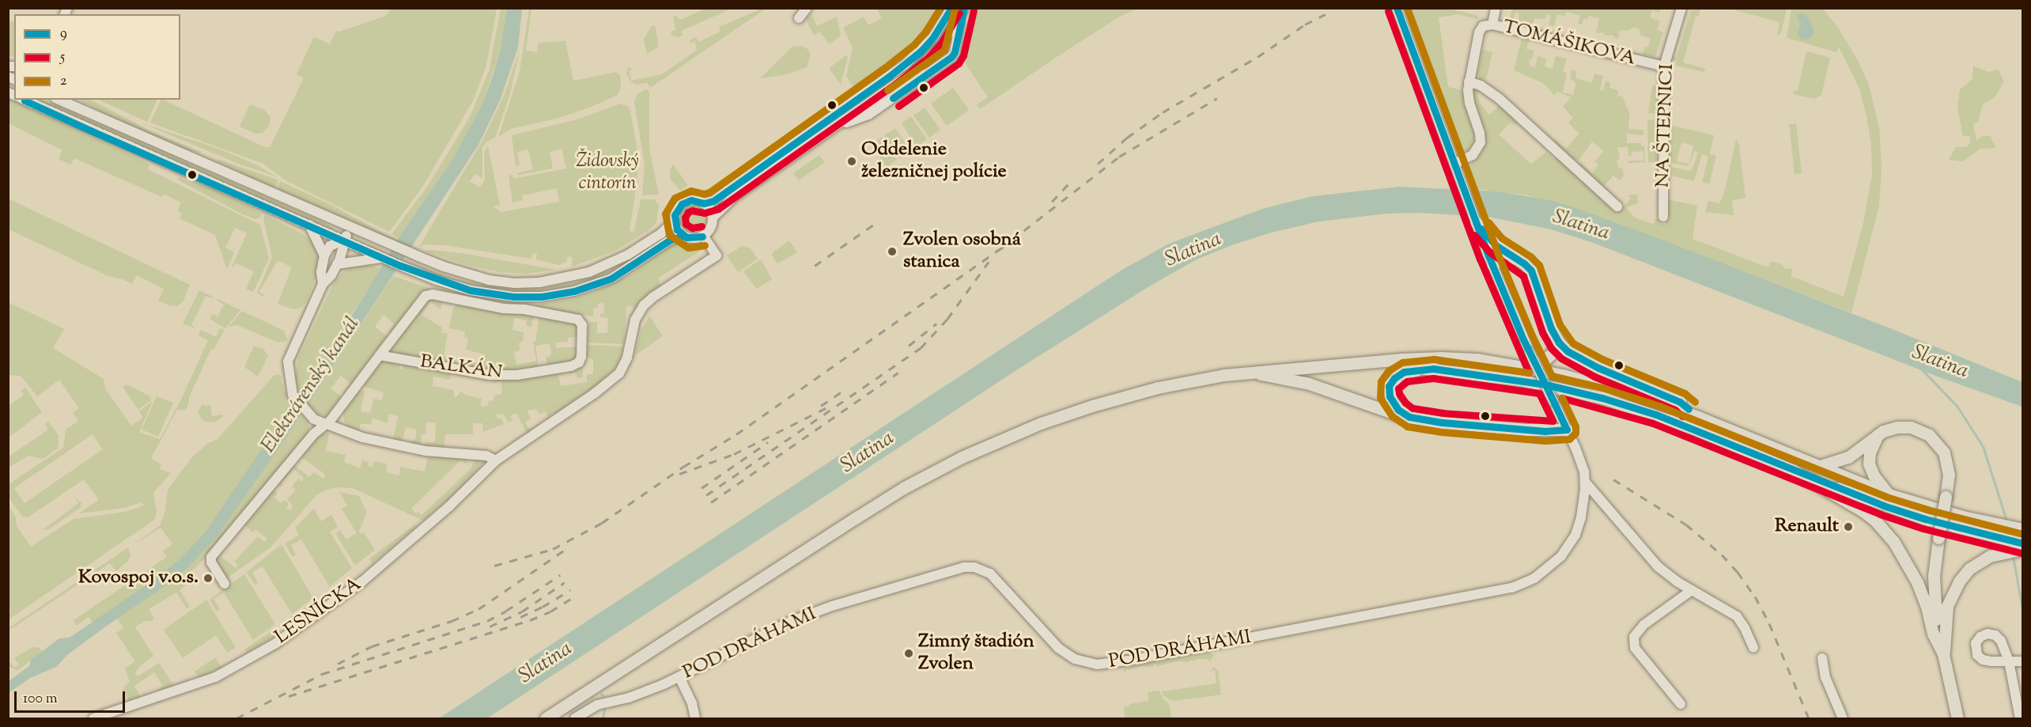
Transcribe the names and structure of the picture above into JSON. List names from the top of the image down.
{
  "streets": {
    "street": [
      "TOMÁŠIKOVA",
      "NA ŠTEPNICI",
      "BALKÁN",
      "LESNÍCKA",
      "POD DRÁHAMI"
    ]
  },
  "crossings": [
    ["TOMÁŠIKOVA", "NA ŠTEPNICI"]
  ],
  "water": ["Slatina", "Elektrárenský kanál"],
  "parks": ["Židovský cintorín"],
  "places": [
    "Oddelenie železničnej polície",
    "Zvolen osobná stanica",
    "Renault",
    "Kovospoj v.o.s.",
    "Zimný štadión Zvolen"
  ],
  "lines": ["transit line 9", "transit line 2", "transit line 5"],
  "legend": ["9", "5", "2"],
  "scale_bar": "100 m"
}
